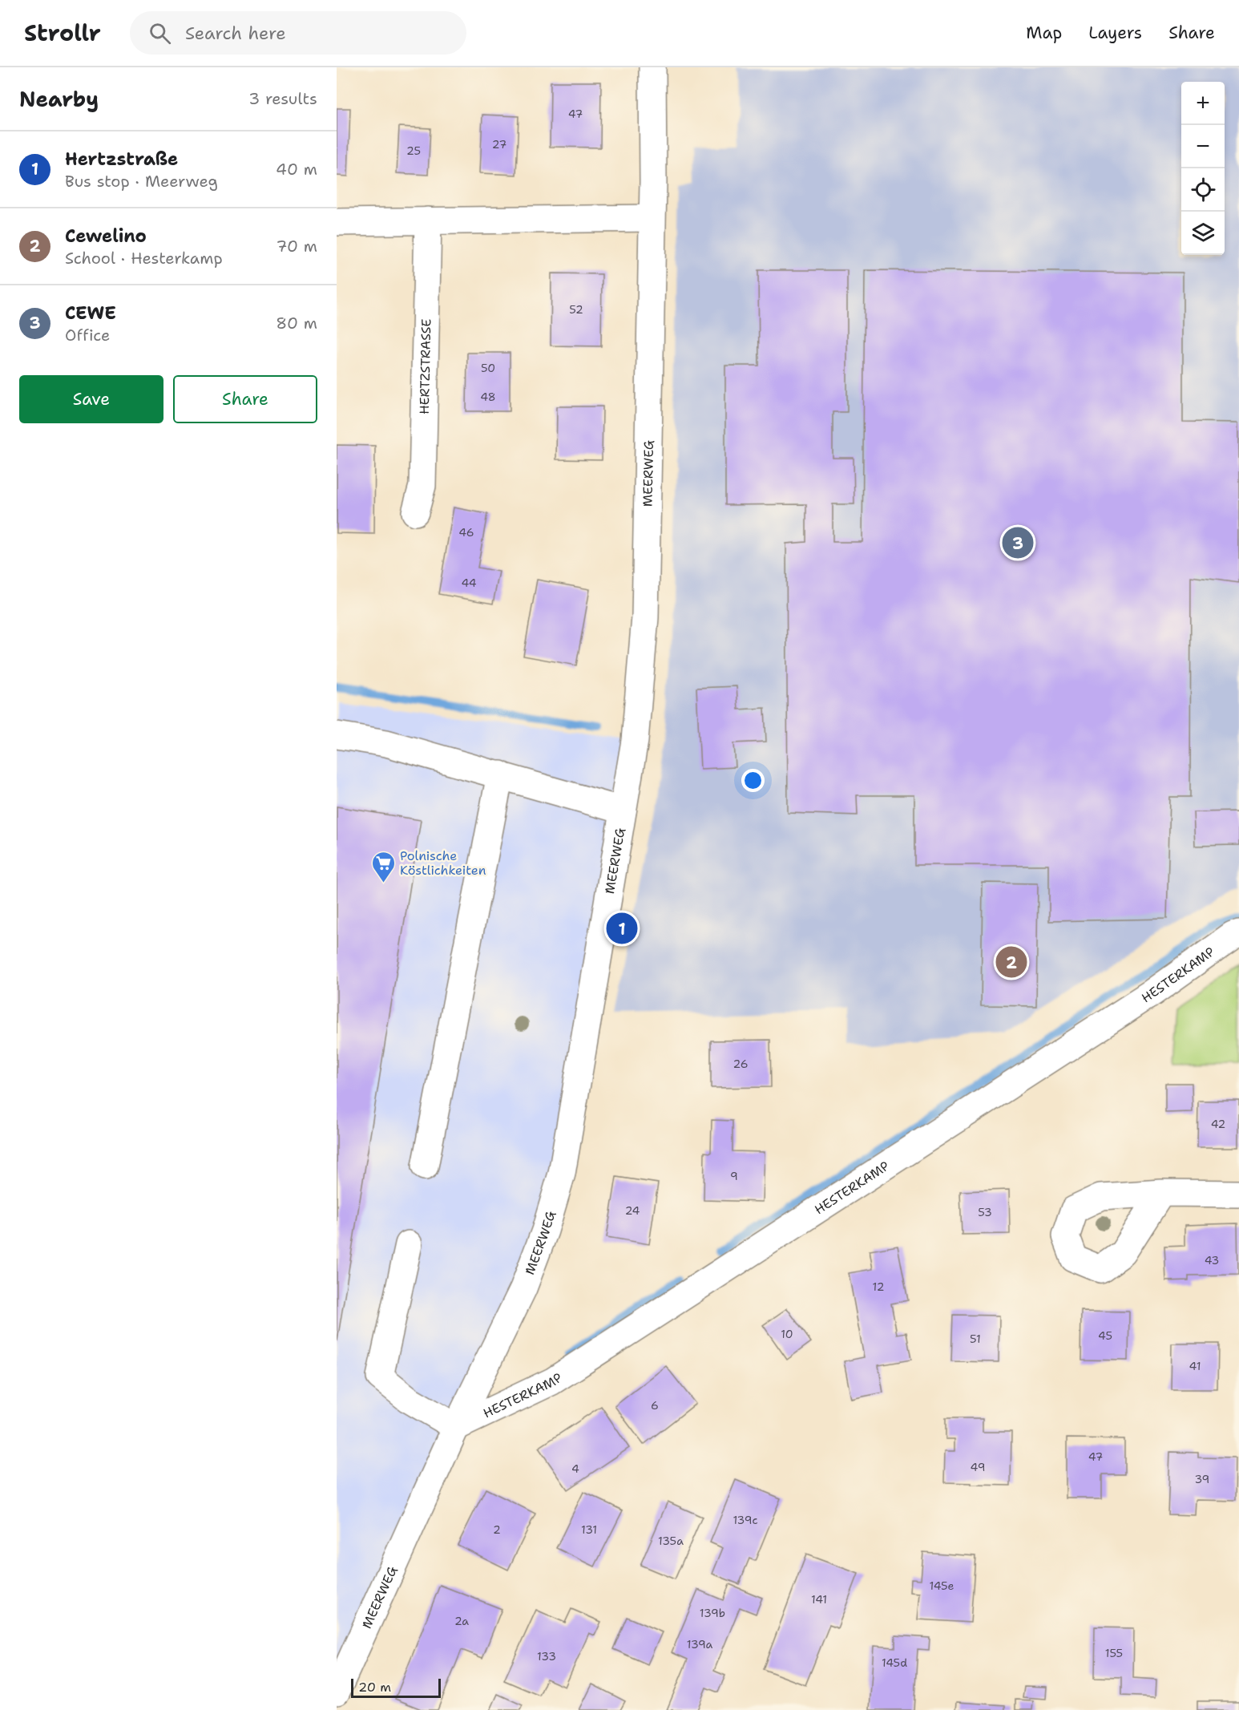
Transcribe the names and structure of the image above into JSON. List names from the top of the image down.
{
  "streets": {
    "street": ["HERTZSTRASSE", "MEERWEG", "HESTERKAMP"]
  },
  "crossings": [
    ["MEERWEG", "HESTERKAMP"]
  ],
  "places": {
    "supermarket": ["Polnische Köstlichkeiten"]
  },
  "house_numbers": [
    "47",
    "27",
    "25",
    "52",
    "50",
    "48",
    "46",
    "44",
    "26",
    "42",
    "9",
    "24",
    "53",
    "43",
    "12",
    "10",
    "45",
    "51",
    "41",
    "6",
    "47",
    "49",
    "4",
    "39",
    "139c",
    "2",
    "131",
    "135a",
    "145e",
    "141",
    "139b",
    "2a",
    "139a",
    "155",
    "133",
    "145d"
  ],
  "scale_bar": "20 m",
  "page": {
    "header": "Strollr",
    "search": "Search here",
    "nav": ["Map", "Layers", "Share"],
    "heading": ["Nearby", "3 results"],
    "map_buttons": ["+", "−"],
    "list": [
      {
        "mark": "1",
        "name": "Hertzstraße",
        "note": "Bus stop · Meerweg",
        "value": "40 m"
      },
      {
        "mark": "2",
        "name": "Cewelino",
        "note": "School · Hesterkamp",
        "value": "70 m"
      },
      {
        "mark": "3",
        "name": "CEWE",
        "note": "Office",
        "value": "80 m"
      }
    ],
    "buttons": ["Save", "Share"],
    "pins": ["3", "1", "2"],
    "scale": "20 m"
  }
}
